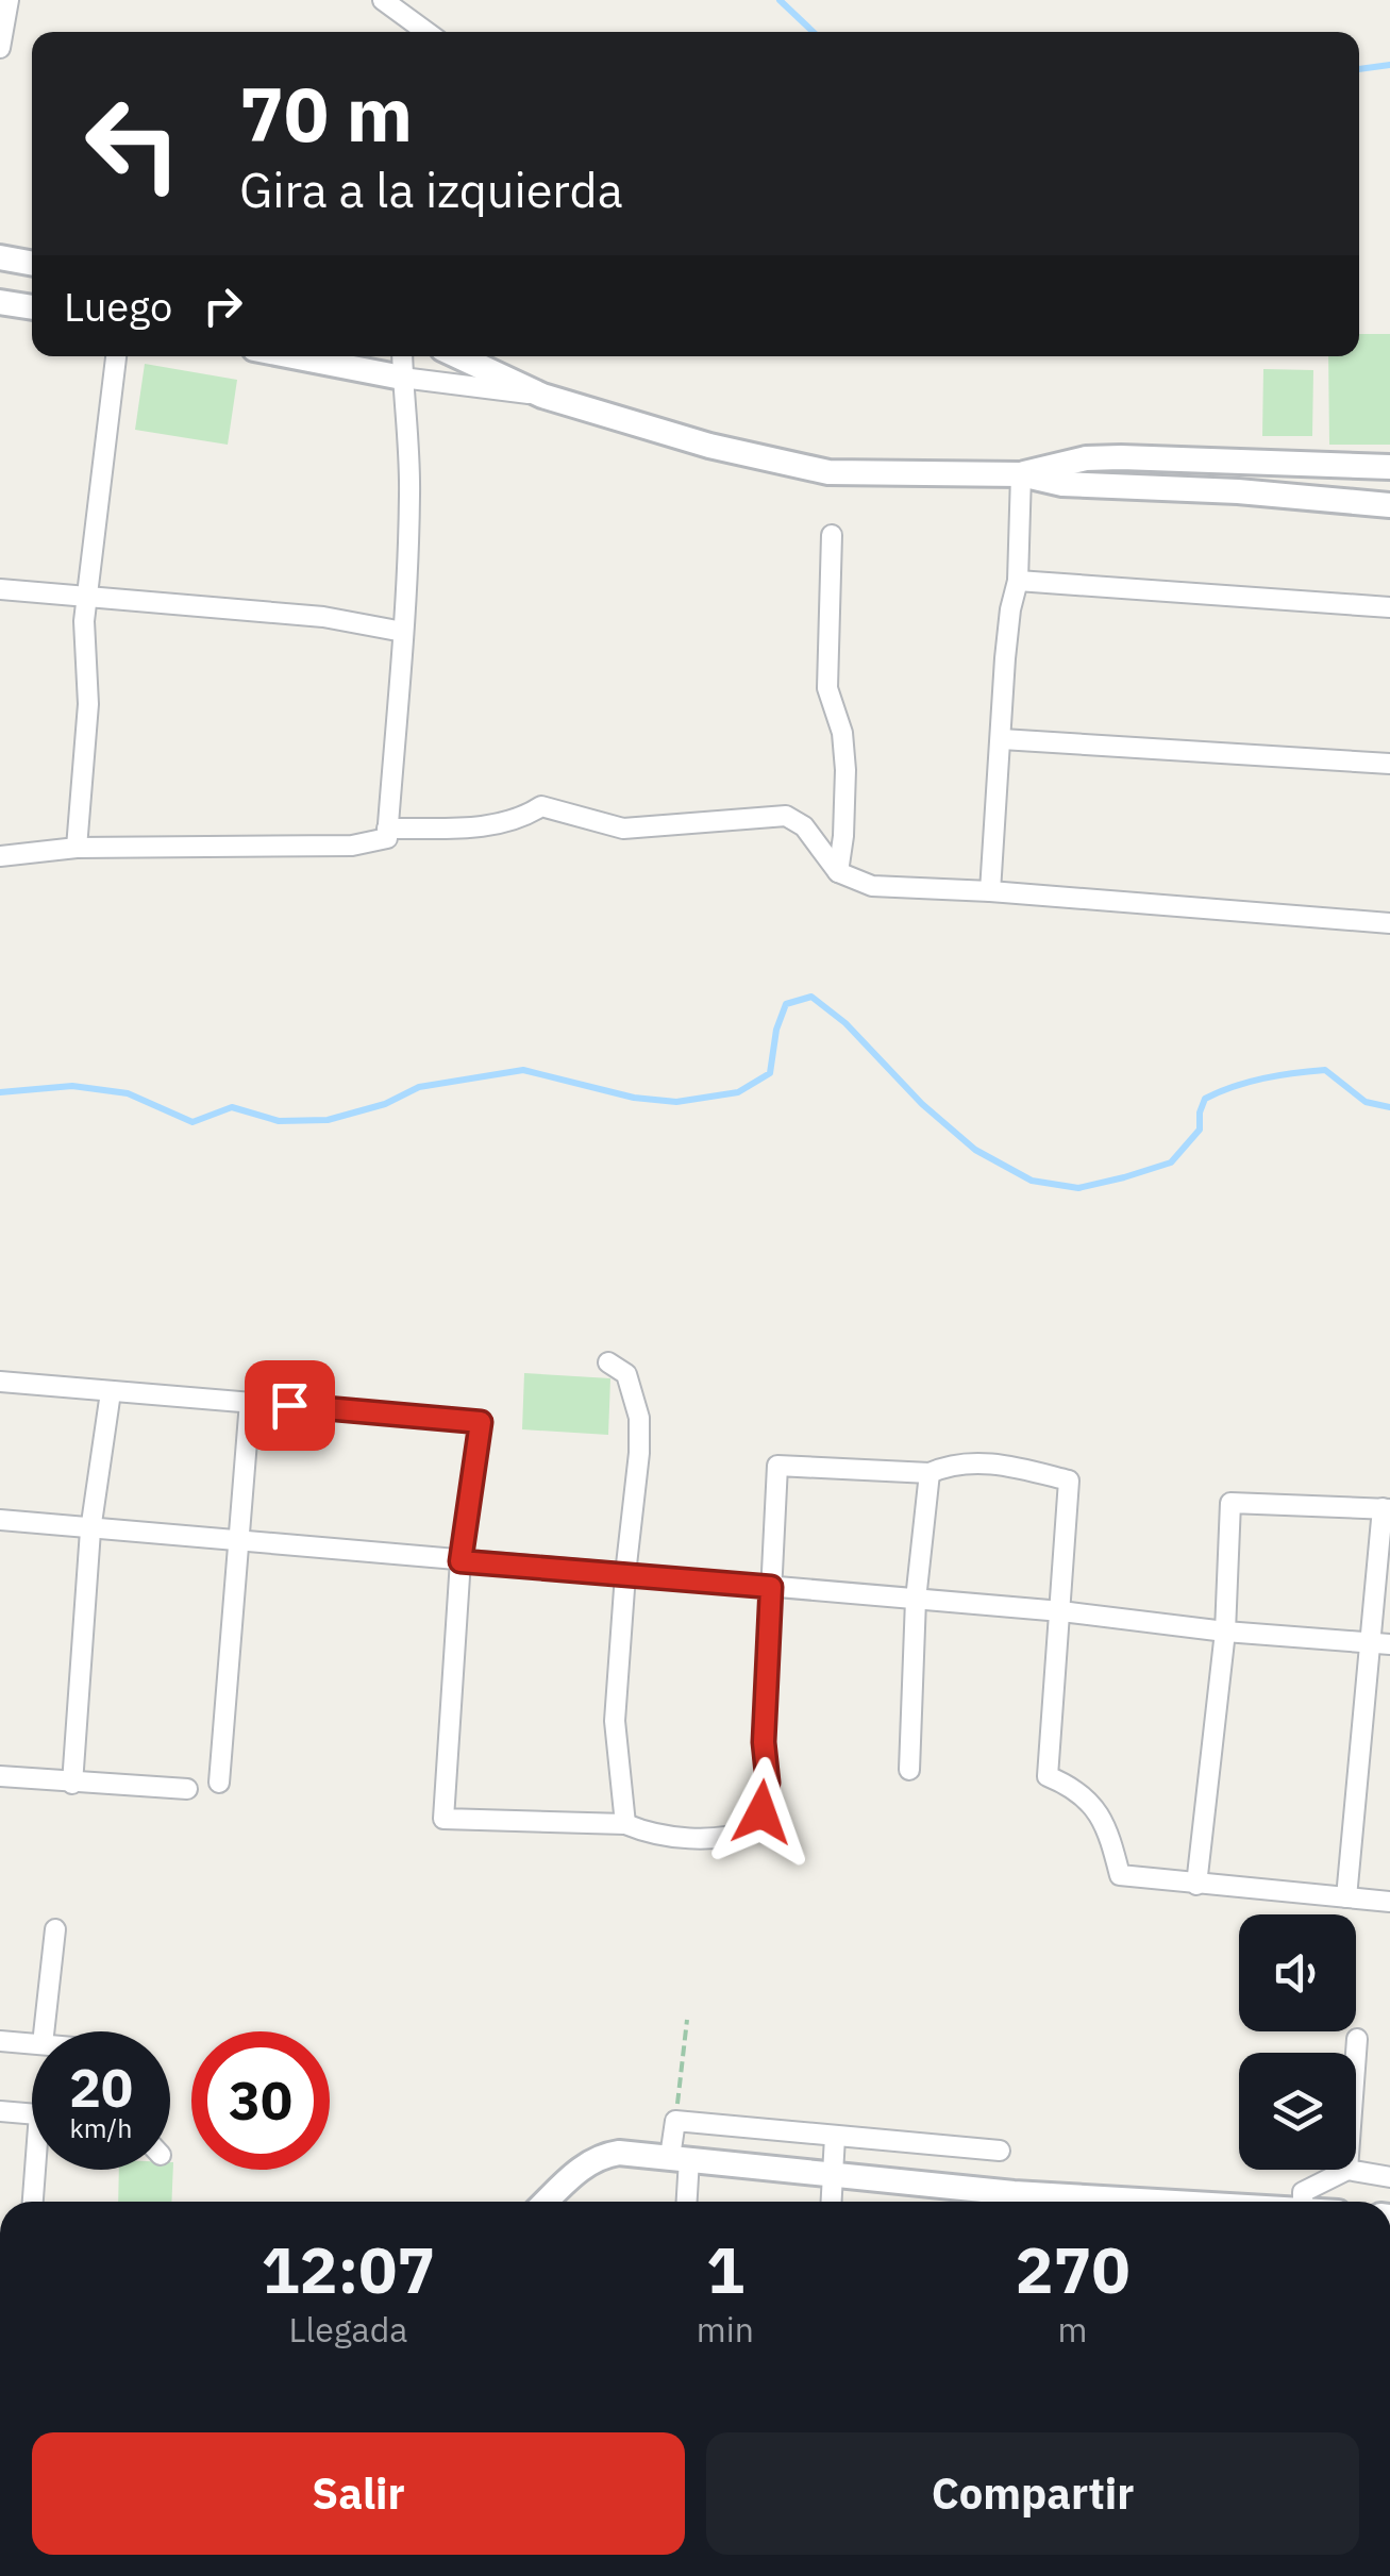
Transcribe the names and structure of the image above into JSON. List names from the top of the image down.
{
  "page": {
    "turn": ["70 m", "Gira a la izquierda"],
    "then": "Luego",
    "speed": "20 km/h",
    "limit": "30",
    "eta": [
      "12:07",
      "Llegada",
      "1",
      "min",
      "270",
      "m"
    ],
    "buttons": ["Salir", "Compartir"]
  }
}
